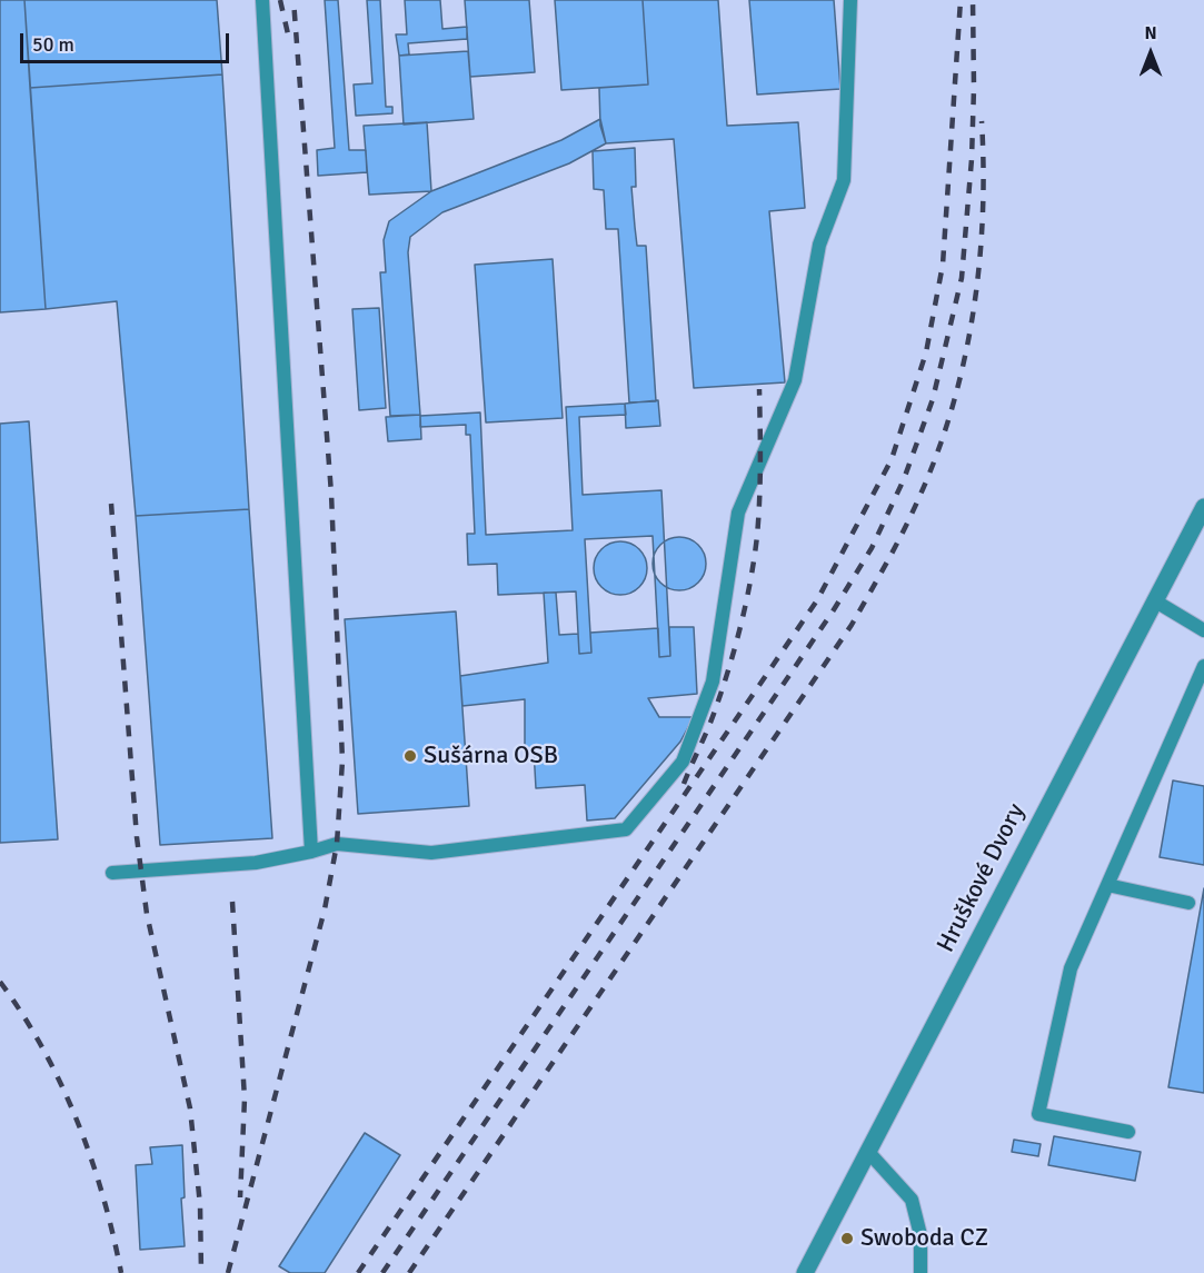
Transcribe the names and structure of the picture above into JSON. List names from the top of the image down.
{
  "streets": {
    "street": ["Hruškové Dvory"]
  },
  "places": ["Sušárna OSB", "Swoboda CZ"],
  "scale_bar": "50 m",
  "north": "top"
}
